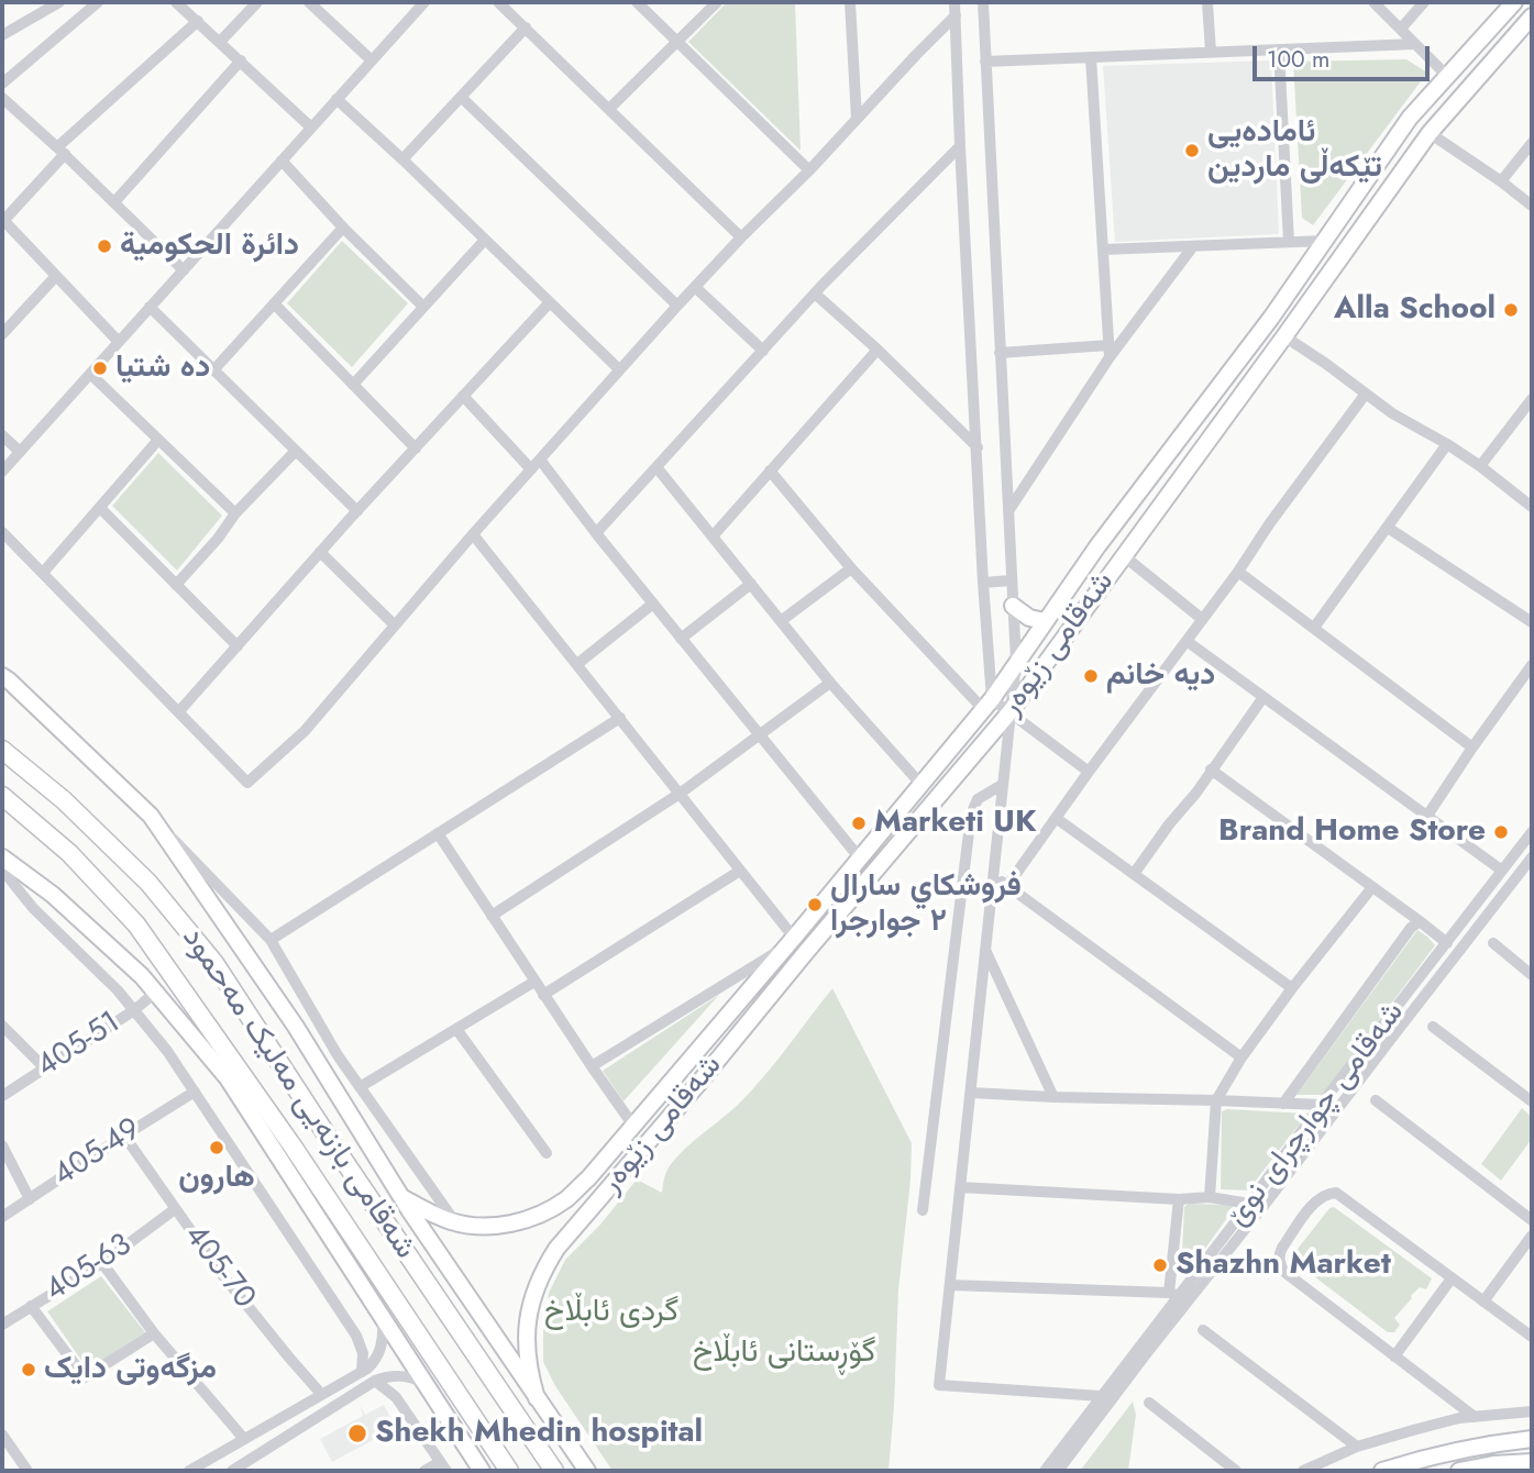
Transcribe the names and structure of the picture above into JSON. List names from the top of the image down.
{
  "streets": {
    "highway": ["شەقامی بازنەیی مەلیک مەحمود"],
    "main road": ["شەقامی زێوەر"],
    "street": [
      "405-51",
      "شەقامی چوارچرای نوێ",
      "405-49",
      "405-70",
      "405-63"
    ]
  },
  "crossings": [
    ["405-49", "405-70"],
    ["405-70", "405-63"]
  ],
  "parks": ["گردی ئابڵاخ", "گۆڕستانی ئابڵاخ"],
  "places": [
    "ئامادەیی تێکەڵی ماردین",
    "دائرة الحكومية",
    "Alla School",
    "ده شتيا",
    "دیە خانم",
    "Marketi UK",
    "Brand Home Store",
    "فروشكاي سارال ٢ جوارجرا",
    "هارون",
    "Shazhn Market",
    "مزگەوتی دایک",
    "Shekh Mhedin hospital"
  ],
  "scale_bar": "100 m"
}
